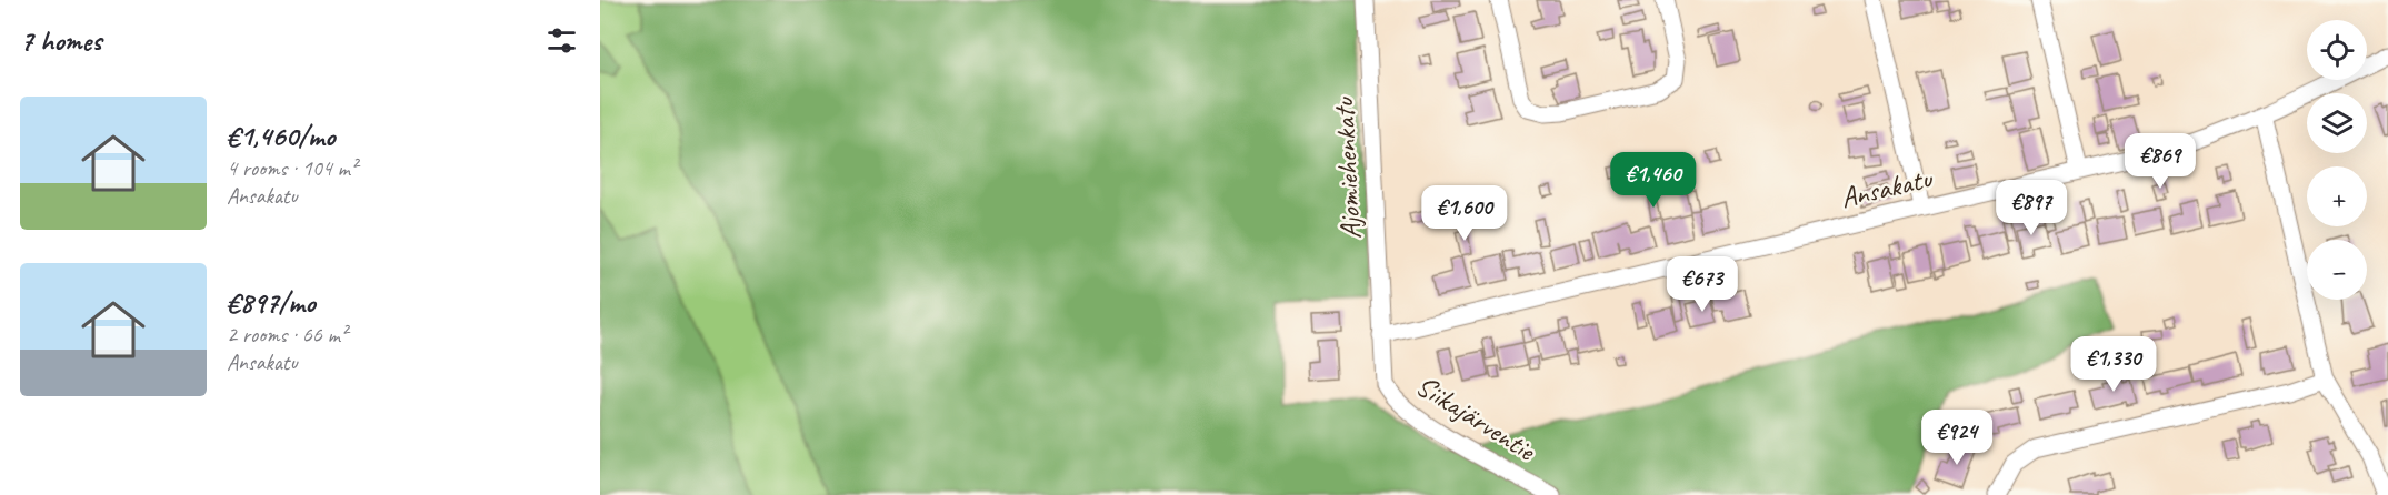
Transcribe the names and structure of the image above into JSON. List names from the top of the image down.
{
  "streets": {
    "street": ["Ajomiehenkatu", "Ansakatu", "Siikajärventie"]
  },
  "crossings": [
    ["Ajomiehenkatu", "Ansakatu"],
    ["Ajomiehenkatu", "Siikajärventie"],
    ["Ansakatu", "Siikajärventie"]
  ],
  "page": {
    "heading": "7 homes",
    "map_buttons": ["+", "−"],
    "list": [
      {
        "name": "€1,460/mo",
        "note": "4 rooms · 104 m² · Ansakatu"
      },
      {
        "name": "€897/mo",
        "note": "2 rooms · 66 m² · Ansakatu"
      }
    ],
    "price": [
      "€869",
      "€1,460",
      "€897",
      "€1,600",
      "€673",
      "€1,330",
      "€924"
    ]
  }
}
